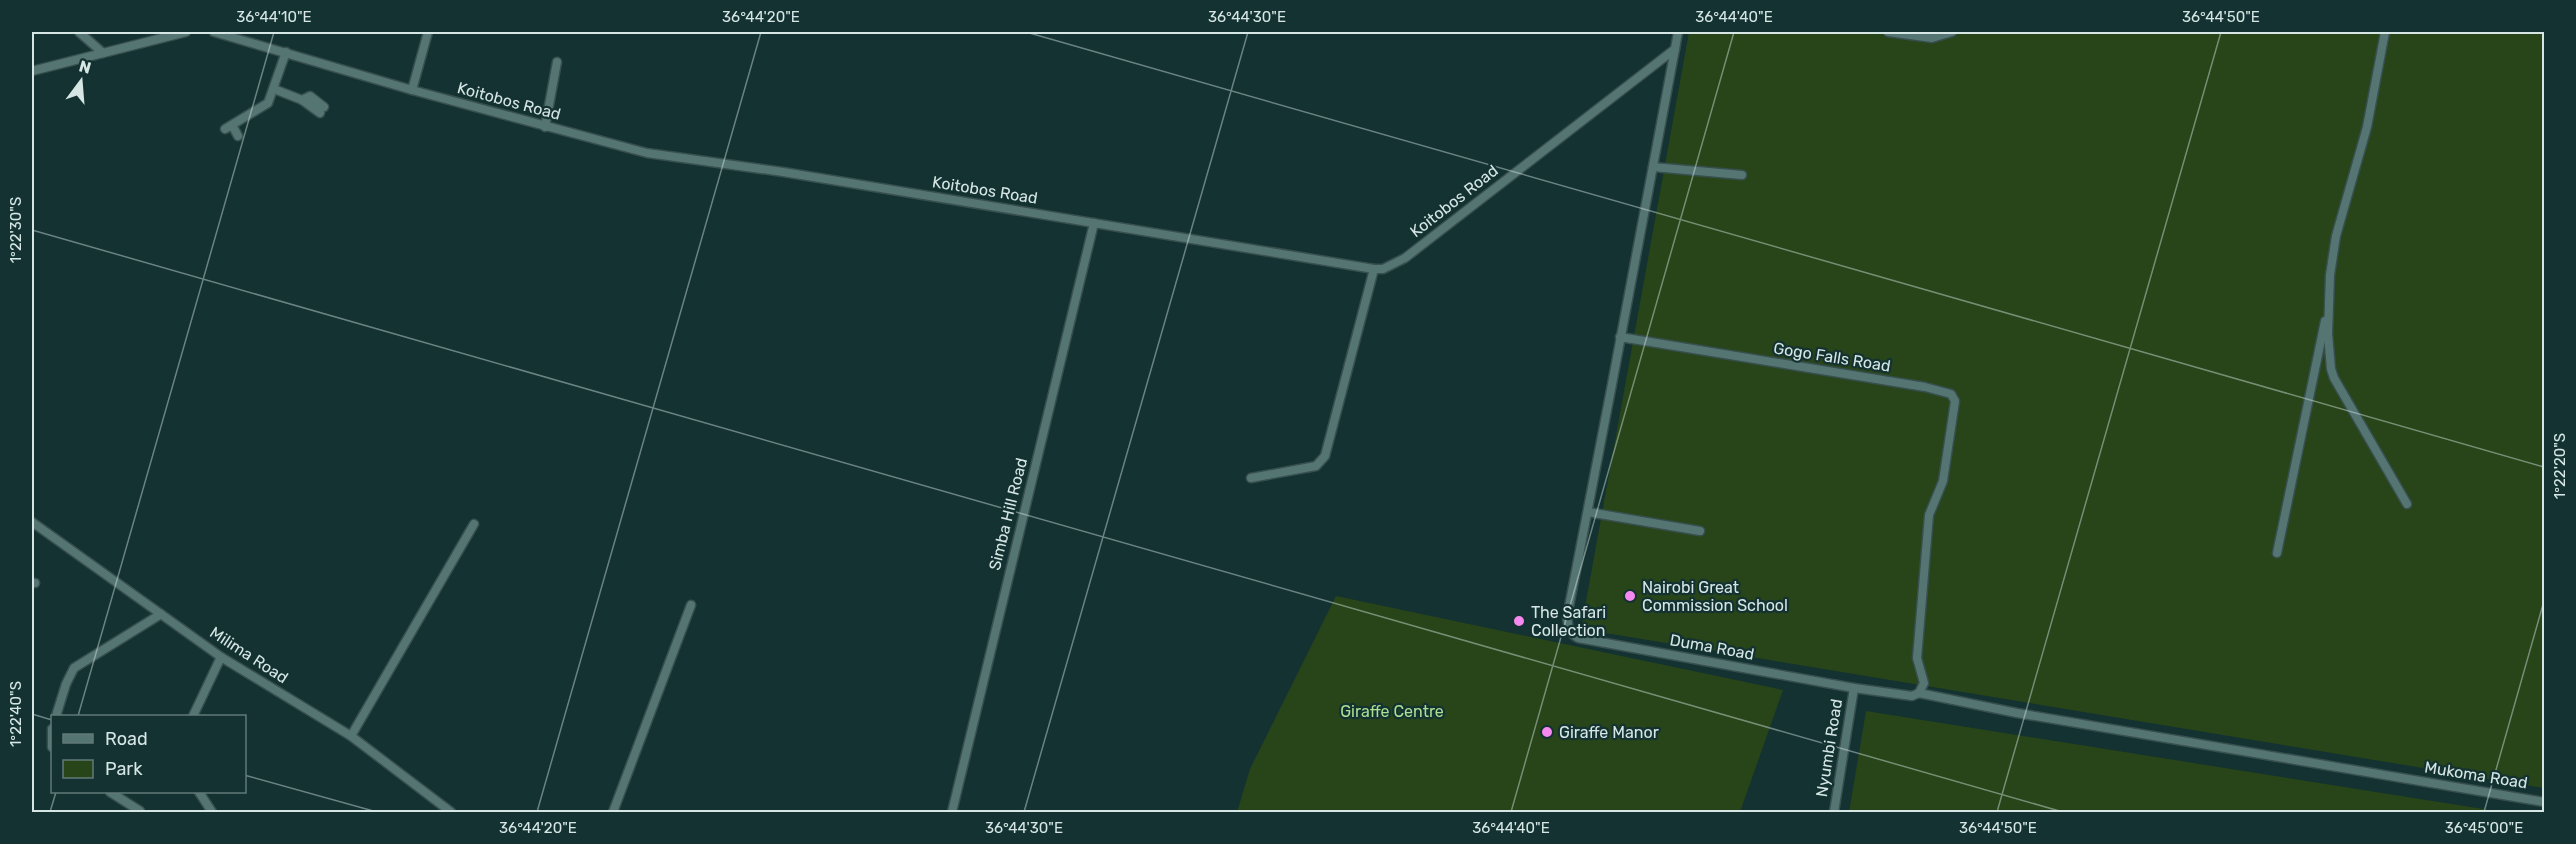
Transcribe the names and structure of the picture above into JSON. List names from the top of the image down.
{
  "streets": {
    "street": [
      "Koitobos Road",
      "Gogo Falls Road",
      "Simba Hill Road",
      "Duma Road",
      "Milima Road",
      "Nyumbi Road",
      "Mukoma Road"
    ]
  },
  "crossings": [
    ["Koitobos Road", "Simba Hill Road"],
    ["Gogo Falls Road", "Duma Road"],
    ["Gogo Falls Road", "Mukoma Road"],
    ["Duma Road", "Nyumbi Road"],
    ["Duma Road", "Mukoma Road"]
  ],
  "parks": ["Giraffe Centre"],
  "places": ["Nairobi Great Commission School", "The Safari Collection", "Giraffe Manor"],
  "legend": ["Road", "Park"],
  "north": "top",
  "coordinates": [
    "36°44'10\"E",
    "36°44'20\"E",
    "36°44'30\"E",
    "36°44'40\"E",
    "36°44'50\"E",
    "1°22'30\"S",
    "1°22'20\"S",
    "1°22'40\"S",
    "36°45'00\"E"
  ]
}
